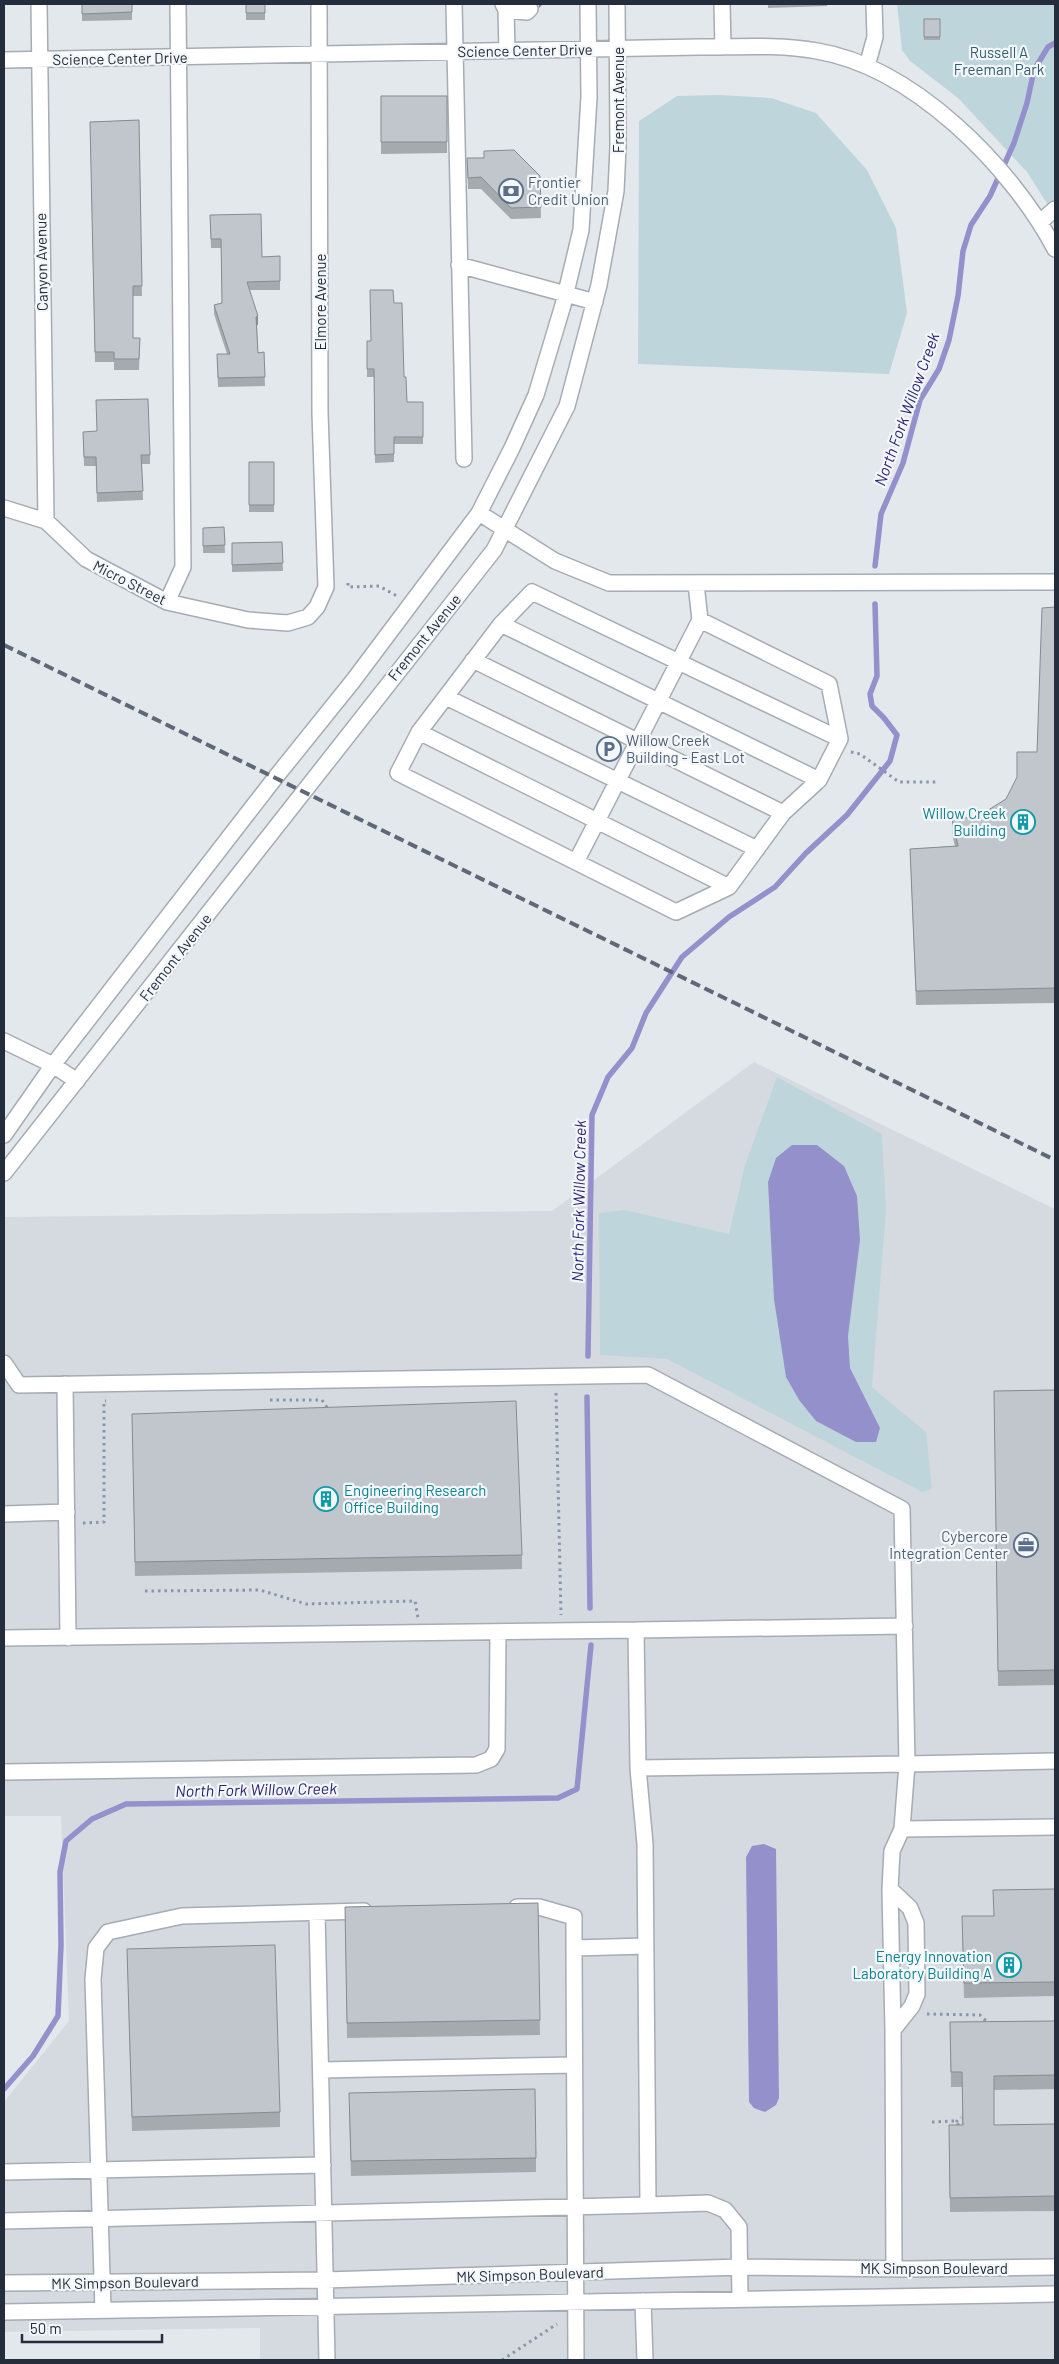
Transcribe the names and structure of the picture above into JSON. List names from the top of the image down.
{
  "streets": {
    "street": [
      "Science Center Drive",
      "Fremont Avenue",
      "Canyon Avenue",
      "Elmore Avenue",
      "Micro Street",
      "MK Simpson Boulevard"
    ]
  },
  "crossings": [
    ["Science Center Drive", "Fremont Avenue"],
    ["Science Center Drive", "Canyon Avenue"],
    ["Science Center Drive", "Elmore Avenue"],
    ["Canyon Avenue", "Micro Street"],
    ["Elmore Avenue", "Micro Street"]
  ],
  "water": ["North Fork Willow Creek"],
  "parks": ["Russell A Freeman Park"],
  "places": {
    "bank": ["Frontier Credit Union"],
    "parking": ["Willow Creek Building - East Lot"],
    "building": ["Willow Creek Building", "Engineering Research Office Building", "Energy Innovation Laboratory Building A"],
    "office": ["Cybercore Integration Center"]
  },
  "scale_bar": "50 m"
}
